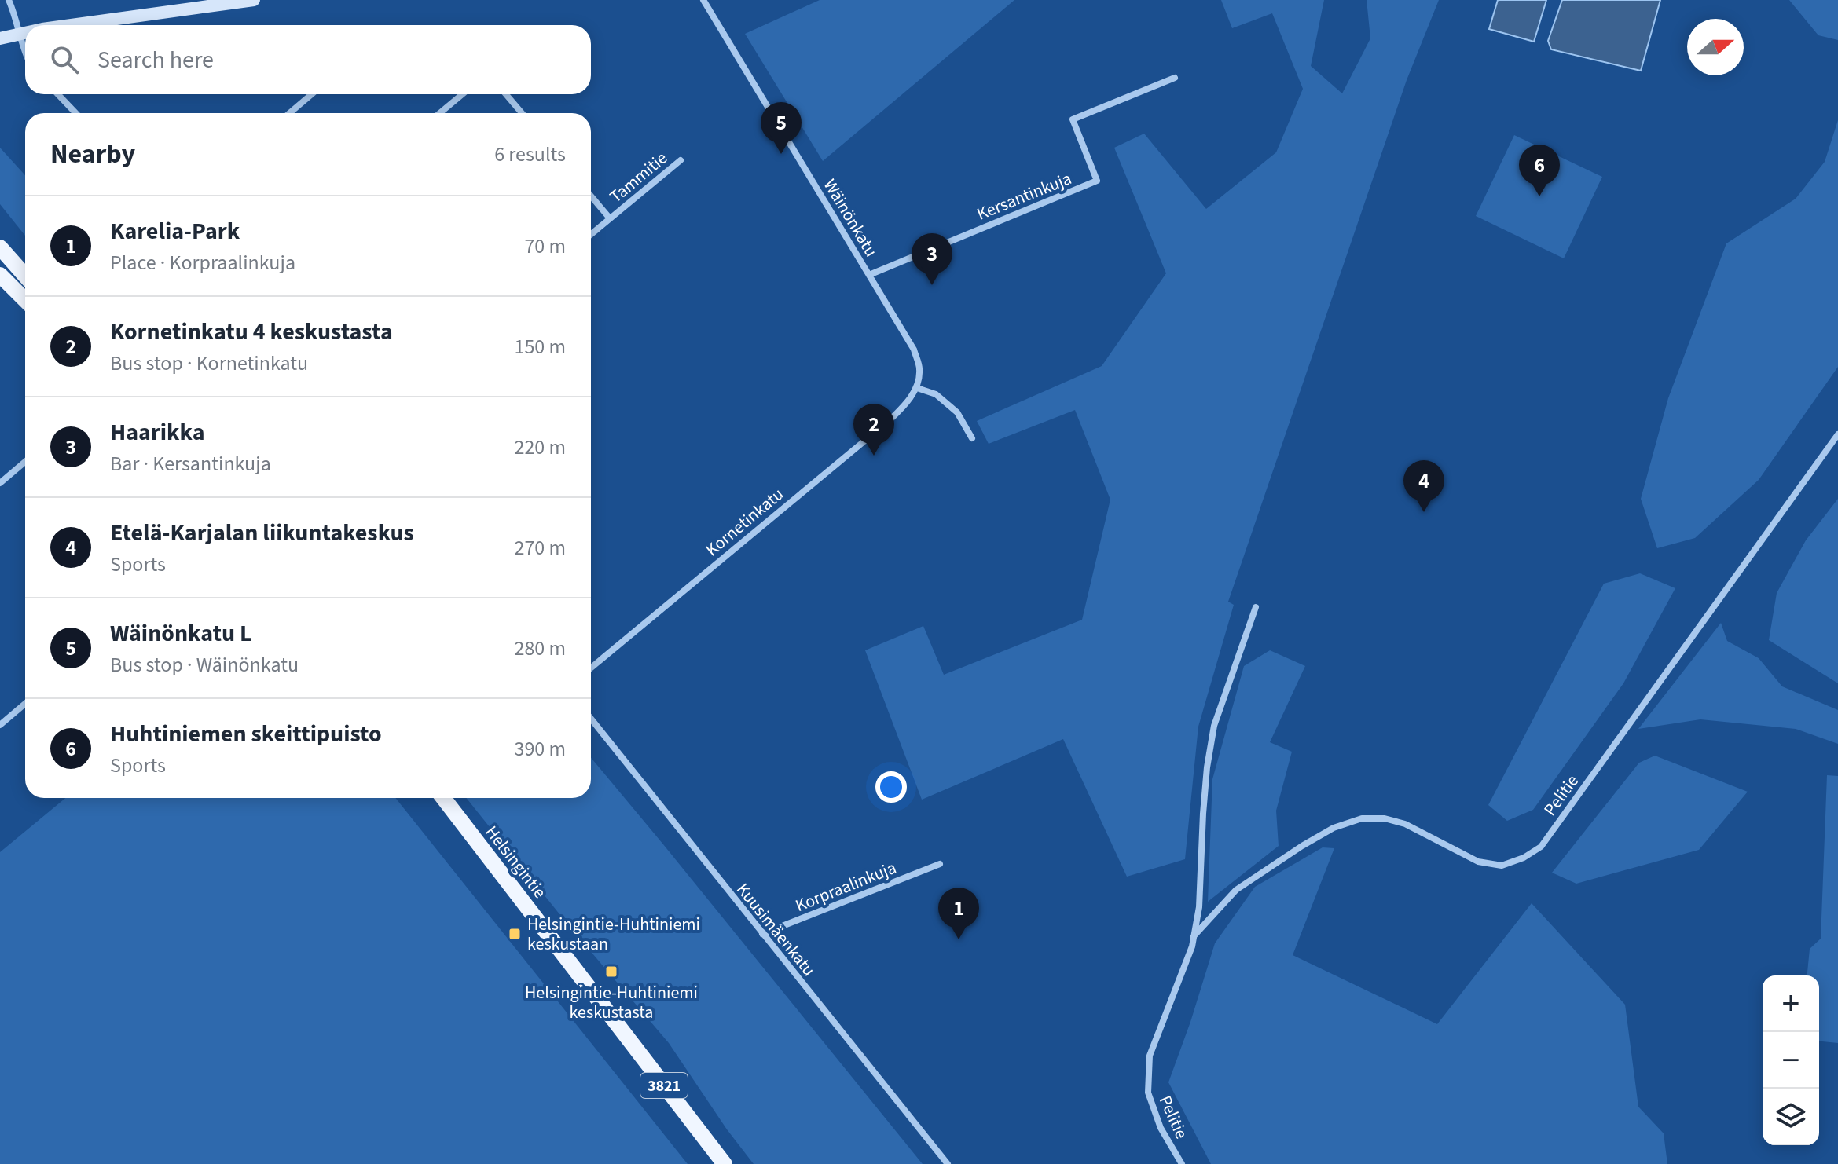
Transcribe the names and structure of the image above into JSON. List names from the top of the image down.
{
  "streets": {
    "main road": ["Helsingintie", "3821"],
    "street": [
      "Tammitie",
      "Kersantinkuja",
      "Wäinönkatu",
      "Kornetinkatu",
      "Pelitie",
      "Korpraalinkuja",
      "Kuusimäenkatu"
    ]
  },
  "crossings": [
    ["Kersantinkuja", "Wäinönkatu"],
    ["Wäinönkatu", "Kornetinkatu"],
    ["Korpraalinkuja", "Kuusimäenkatu"]
  ],
  "places": {
    "transit": ["Helsingintie-Huhtiniemi keskustaan", "Helsingintie-Huhtiniemi keskustasta"]
  },
  "north": "right",
  "page": {
    "search": "Search here",
    "pins": [
      "5",
      "6",
      "3",
      "2",
      "4",
      "1"
    ],
    "heading": ["Nearby", "6 results"],
    "list": [
      {
        "mark": "1",
        "name": "Karelia-Park",
        "note": "Place · Korpraalinkuja",
        "value": "70 m"
      },
      {
        "mark": "2",
        "name": "Kornetinkatu 4 keskustasta",
        "note": "Bus stop · Kornetinkatu",
        "value": "150 m"
      },
      {
        "mark": "3",
        "name": "Haarikka",
        "note": "Bar · Kersantinkuja",
        "value": "220 m"
      },
      {
        "mark": "4",
        "name": "Etelä-Karjalan liikuntakeskus",
        "note": "Sports",
        "value": "270 m"
      },
      {
        "mark": "5",
        "name": "Wäinönkatu L",
        "note": "Bus stop · Wäinönkatu",
        "value": "280 m"
      },
      {
        "mark": "6",
        "name": "Huhtiniemen skeittipuisto",
        "note": "Sports",
        "value": "390 m"
      }
    ],
    "map_buttons": ["+", "−"]
  }
}
